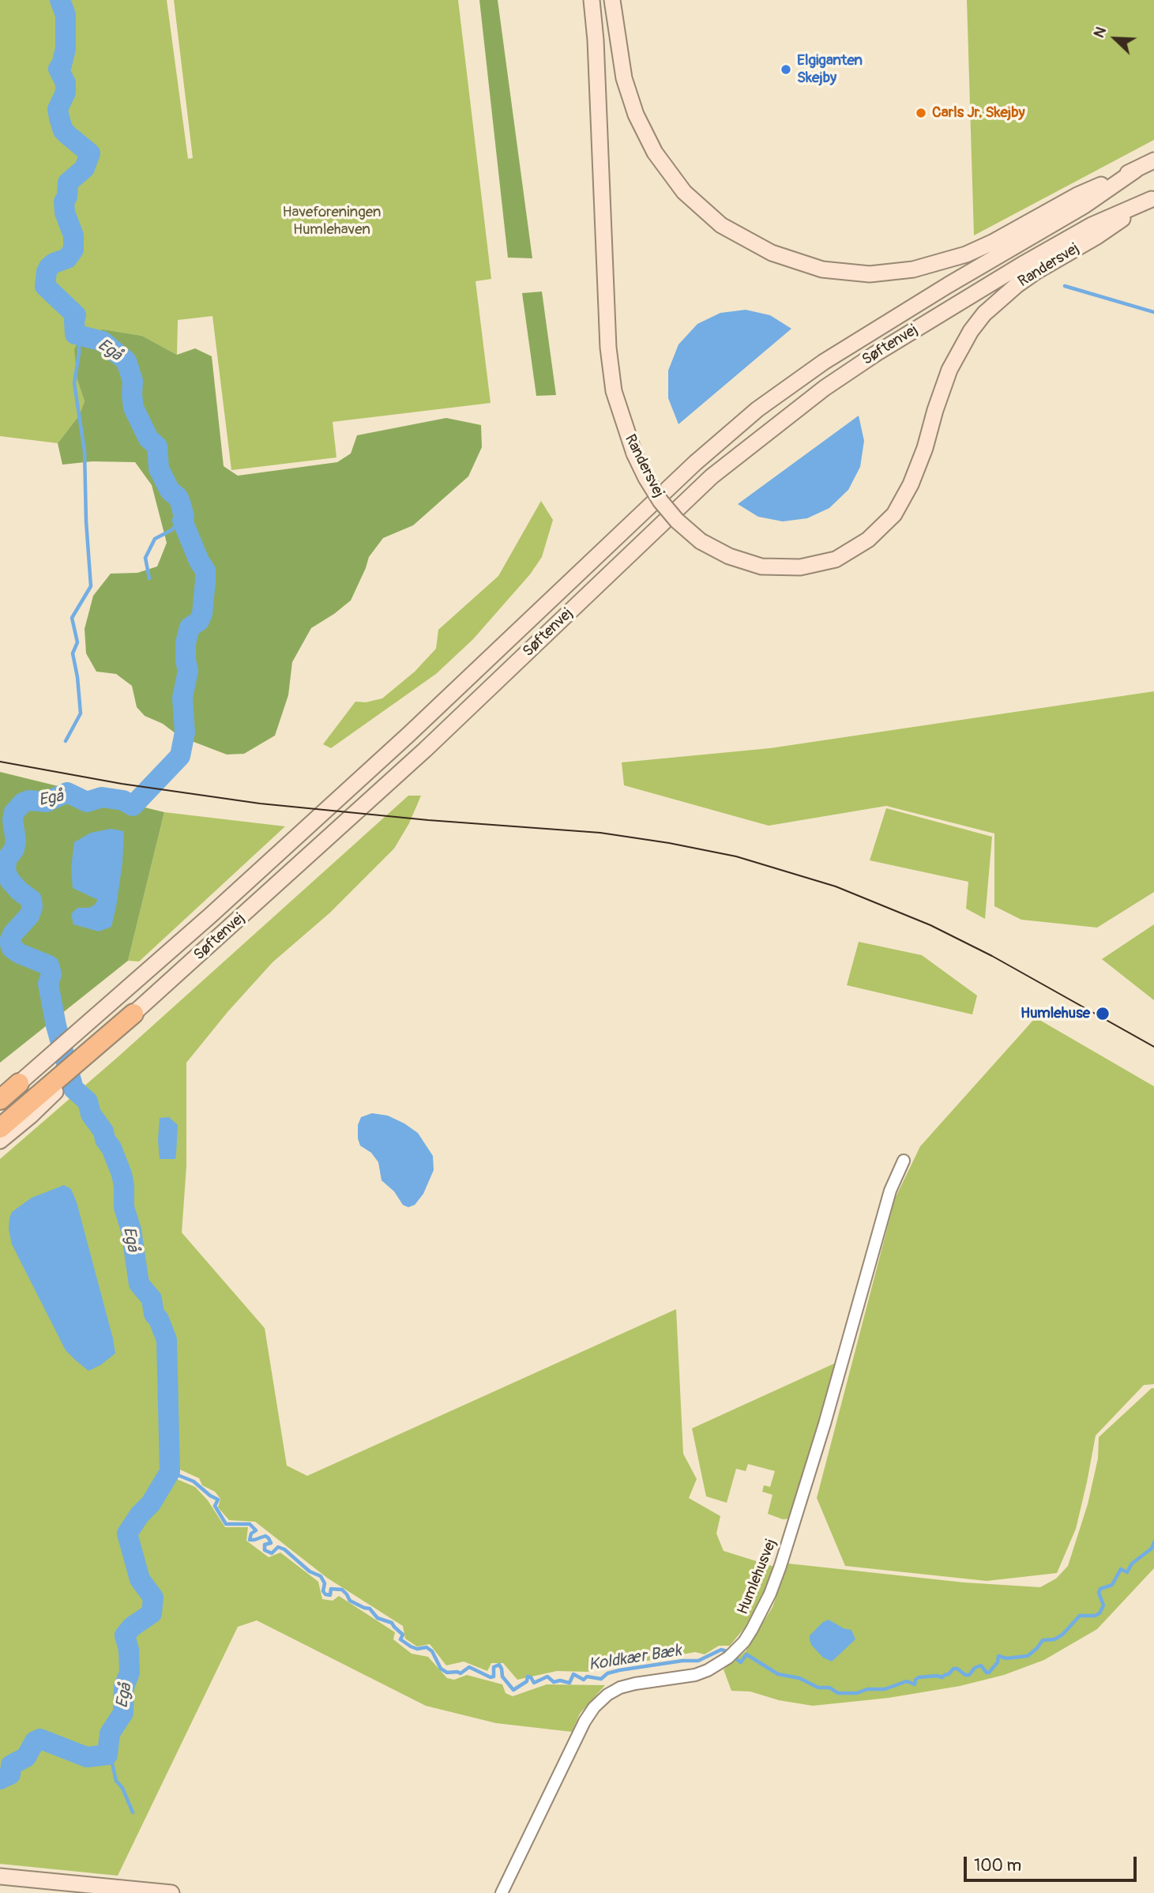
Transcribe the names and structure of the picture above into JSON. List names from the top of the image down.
{
  "streets": {
    "main road": ["Randersvej", "Søftenvej"],
    "street": ["Humlehusvej"]
  },
  "crossings": [
    ["Randersvej", "Søftenvej"]
  ],
  "water": ["Egå", "Koldkær Bæk"],
  "parks": ["Haveforeningen Humlehaven"],
  "places": ["Elgiganten Skejby", "Carls Jr. Skejby", "Humlehuse"],
  "scale_bar": "100 m",
  "north": "top left"
}
